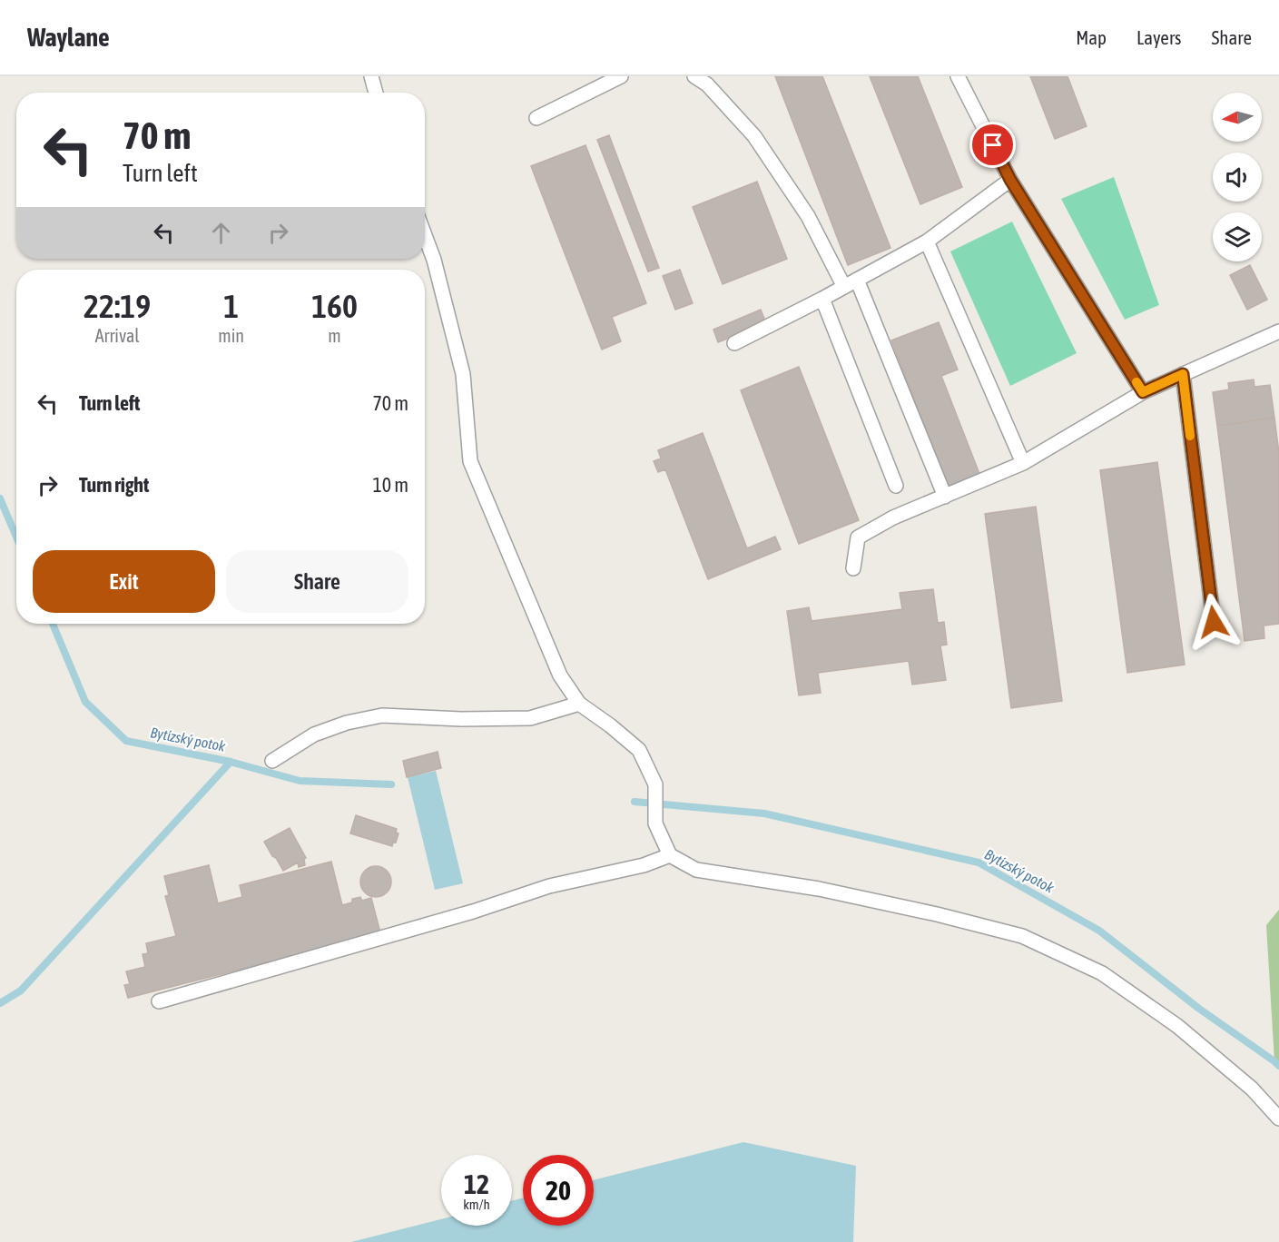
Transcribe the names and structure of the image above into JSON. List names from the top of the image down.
{
  "water": ["Bytízský potok"],
  "north": "left",
  "page": {
    "header": "Waylane",
    "nav": ["Map", "Layers", "Share"],
    "turn": ["70 m", "Turn left"],
    "eta": [
      "22:19",
      "Arrival",
      "1",
      "min",
      "160",
      "m"
    ],
    "list": [
      {
        "name": "Turn left",
        "value": "70 m"
      },
      {
        "name": "Turn right",
        "value": "10 m"
      }
    ],
    "buttons": ["Exit", "Share"],
    "speed": "12 km/h",
    "limit": "20"
  }
}
